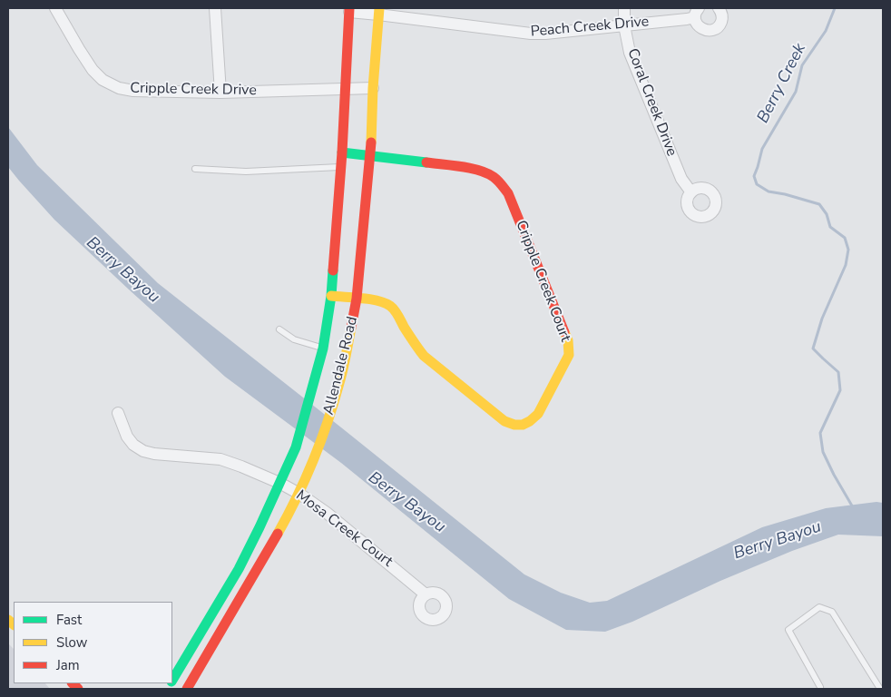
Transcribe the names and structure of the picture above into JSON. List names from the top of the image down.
{
  "streets": {
    "main road": ["Cripple Creek Court", "Allendale Road"],
    "street": [
      "Peach Creek Drive",
      "Cripple Creek Drive",
      "Coral Creek Drive",
      "Mosa Creek Court"
    ]
  },
  "crossings": [
    ["Peach Creek Drive", "Coral Creek Drive"],
    ["Peach Creek Drive", "Allendale Road"],
    ["Cripple Creek Drive", "Allendale Road"],
    ["Cripple Creek Court", "Allendale Road"],
    ["Allendale Road", "Mosa Creek Court"]
  ],
  "water": ["Berry Creek", "Berry Bayou"],
  "legend": ["Fast", "Slow", "Jam"]
}
